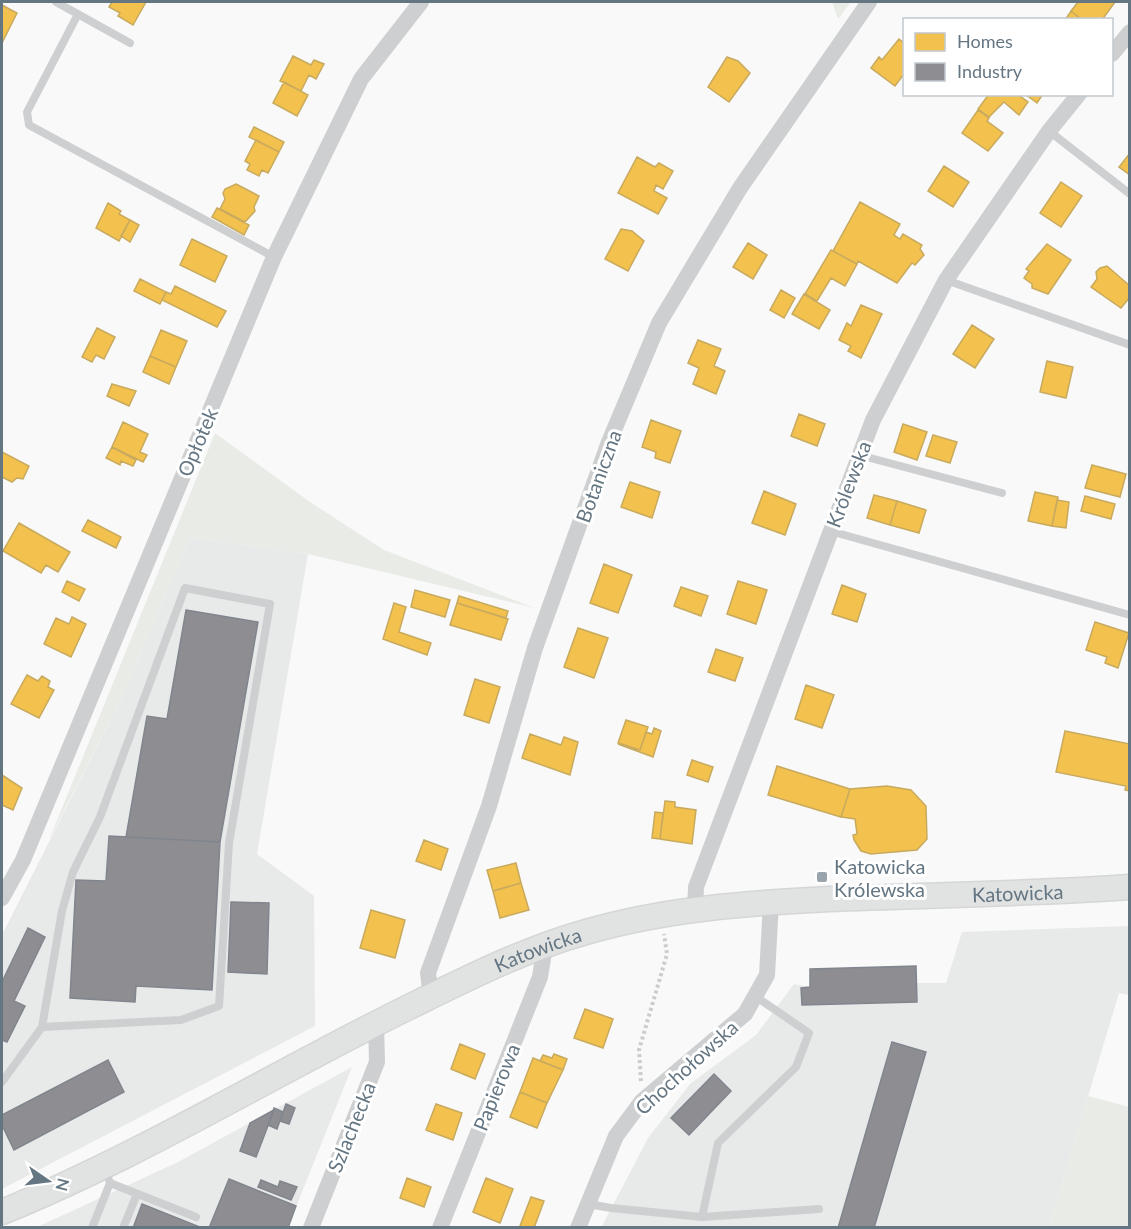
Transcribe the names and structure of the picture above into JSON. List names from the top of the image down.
{
  "streets": {
    "street": [
      "Opłotek",
      "Botaniczna",
      "Królewska",
      "Katowicka",
      "Chochołowska",
      "Papierowa",
      "Szlachecka"
    ]
  },
  "crossings": [
    ["Botaniczna", "Katowicka"],
    ["Królewska", "Katowicka"],
    ["Katowicka", "Chochołowska"],
    ["Katowicka", "Papierowa"],
    ["Katowicka", "Szlachecka"]
  ],
  "places": {
    "transit": ["Katowicka Królewska"]
  },
  "legend": ["Homes", "Industry"],
  "north": "right"
}
